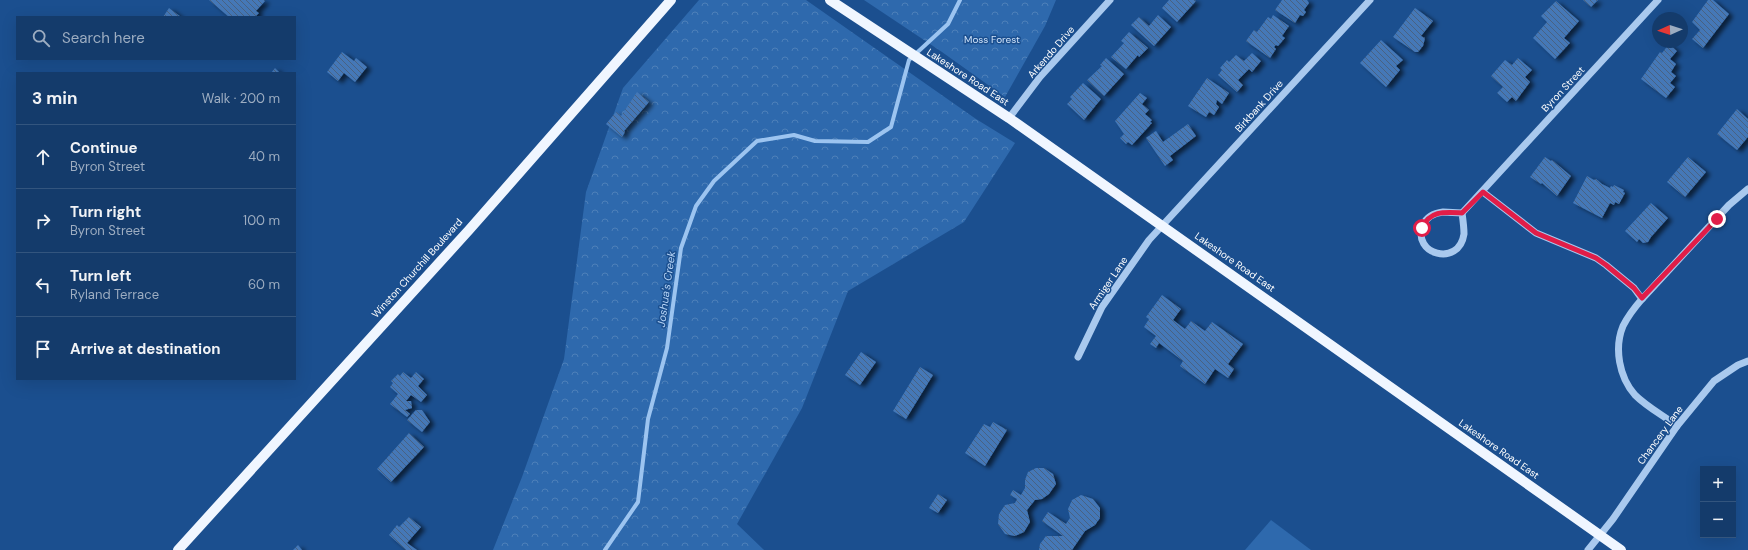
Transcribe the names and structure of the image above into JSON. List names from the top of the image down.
{
  "streets": {
    "main road": ["Lakeshore Road East", "Winston Churchill Boulevard"],
    "street": [
      "Arkendo Drive",
      "Byron Street",
      "Birkbank Drive",
      "Armiger Lane",
      "Chancery Lane"
    ]
  },
  "crossings": [
    ["Arkendo Drive", "Lakeshore Road East"],
    ["Lakeshore Road East", "Birkbank Drive"],
    ["Lakeshore Road East", "Armiger Lane"],
    ["Lakeshore Road East", "Chancery Lane"],
    ["Birkbank Drive", "Armiger Lane"]
  ],
  "water": ["Joshua's Creek"],
  "parks": ["Moss Forest"],
  "north": "left",
  "page": {
    "search": "Search here",
    "heading": ["3 min", "Walk · 200 m"],
    "list": [
      ["Continue", "Byron Street", "40 m"],
      ["Turn right", "Byron Street", "100 m"],
      ["Turn left", "Ryland Terrace", "60 m"],
      "Arrive at destination"
    ],
    "map_buttons": ["+", "−"]
  }
}
